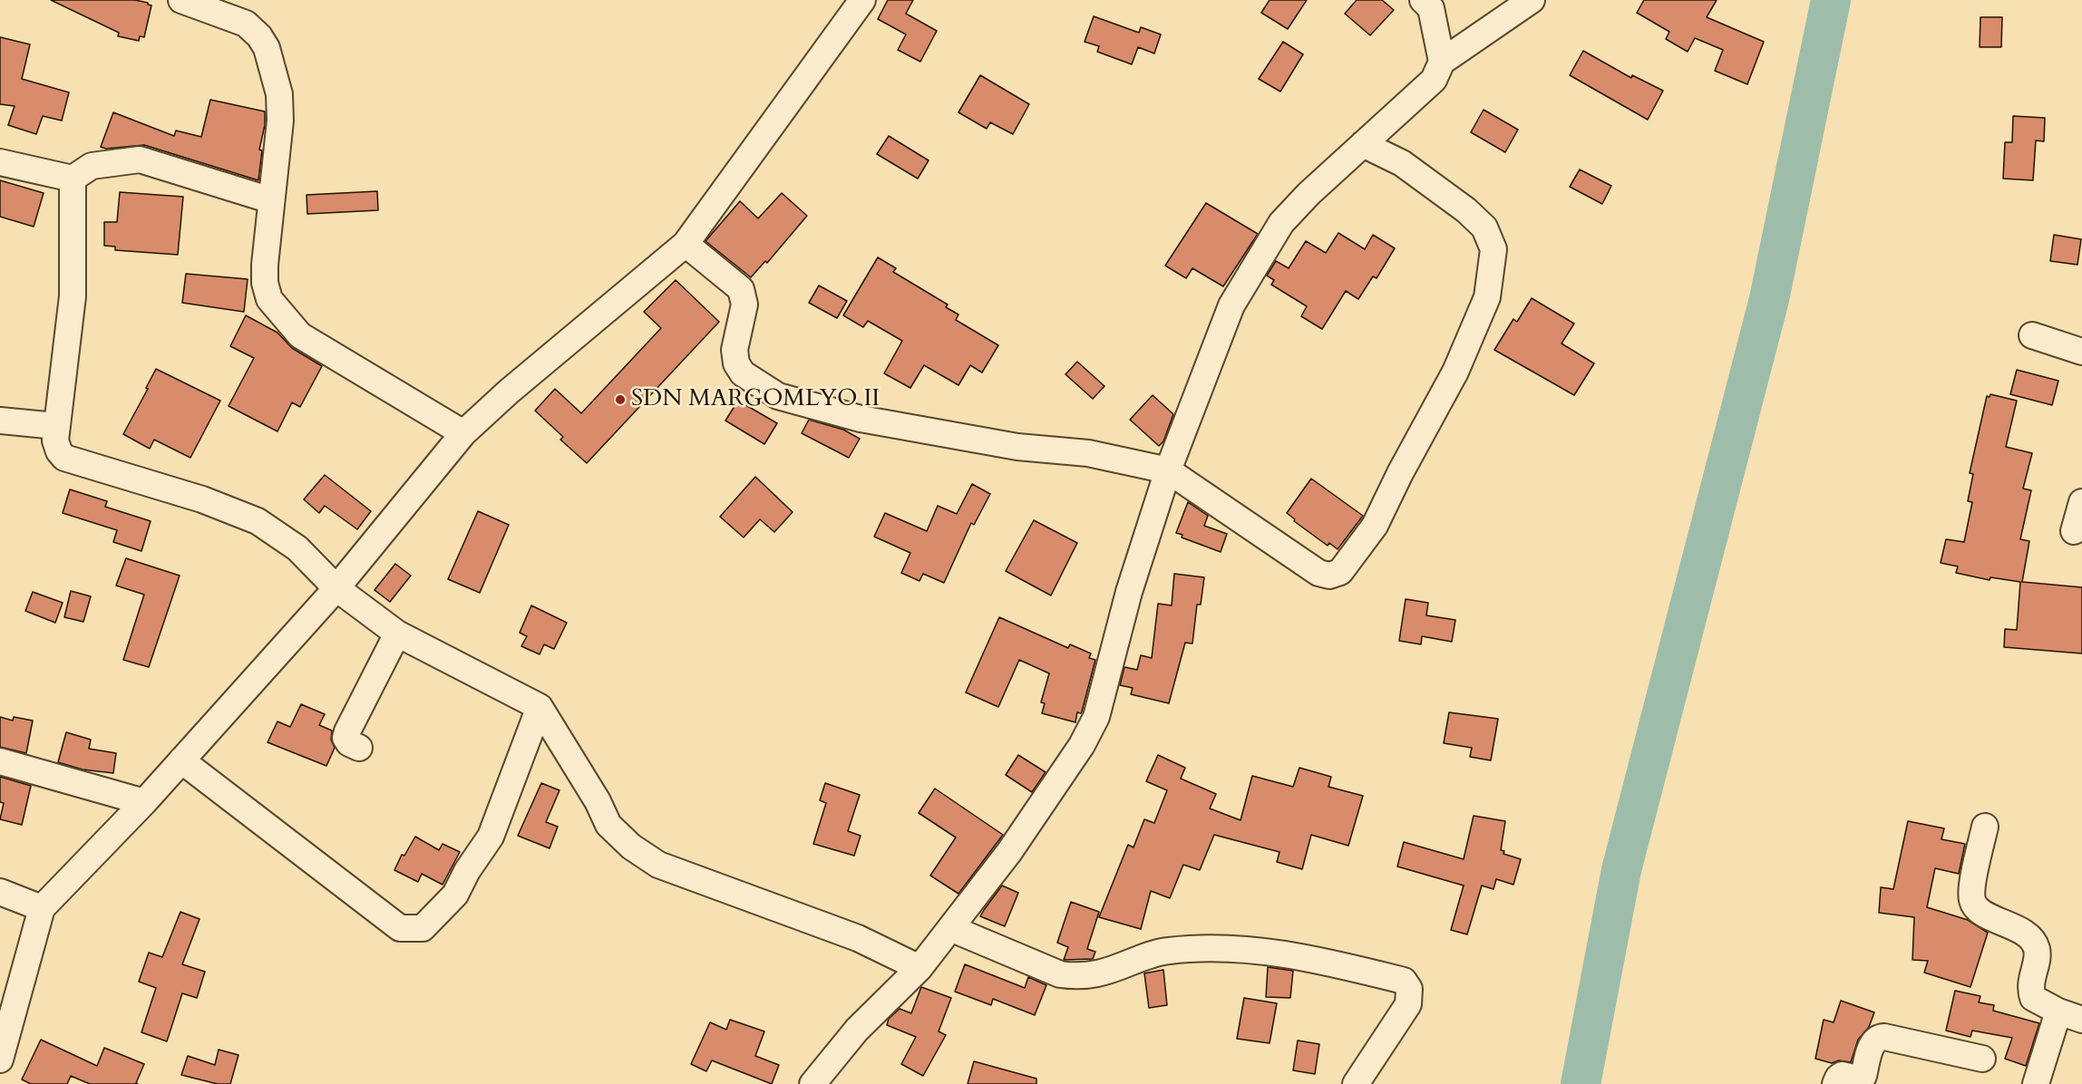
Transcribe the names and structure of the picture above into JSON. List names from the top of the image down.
{
  "places": ["SDN MARGOMLYO II"]
}
